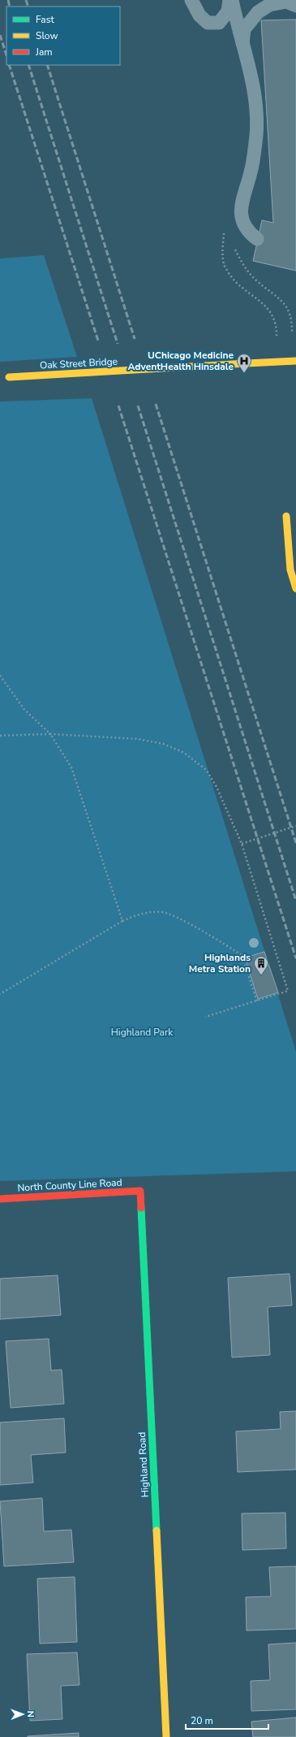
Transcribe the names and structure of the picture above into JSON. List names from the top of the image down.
{
  "streets": {
    "street": ["Oak Street Bridge", "North County Line Road", "Highland Road"]
  },
  "crossings": [
    ["North County Line Road", "Highland Road"]
  ],
  "parks": ["Highland Park"],
  "places": {
    "hospital": ["UChicago Medicine AdventHealth Hinsdale"],
    "building": ["Highlands Metra Station"]
  },
  "legend": ["Fast", "Slow", "Jam"],
  "scale_bar": "20 m",
  "north": "right"
}
